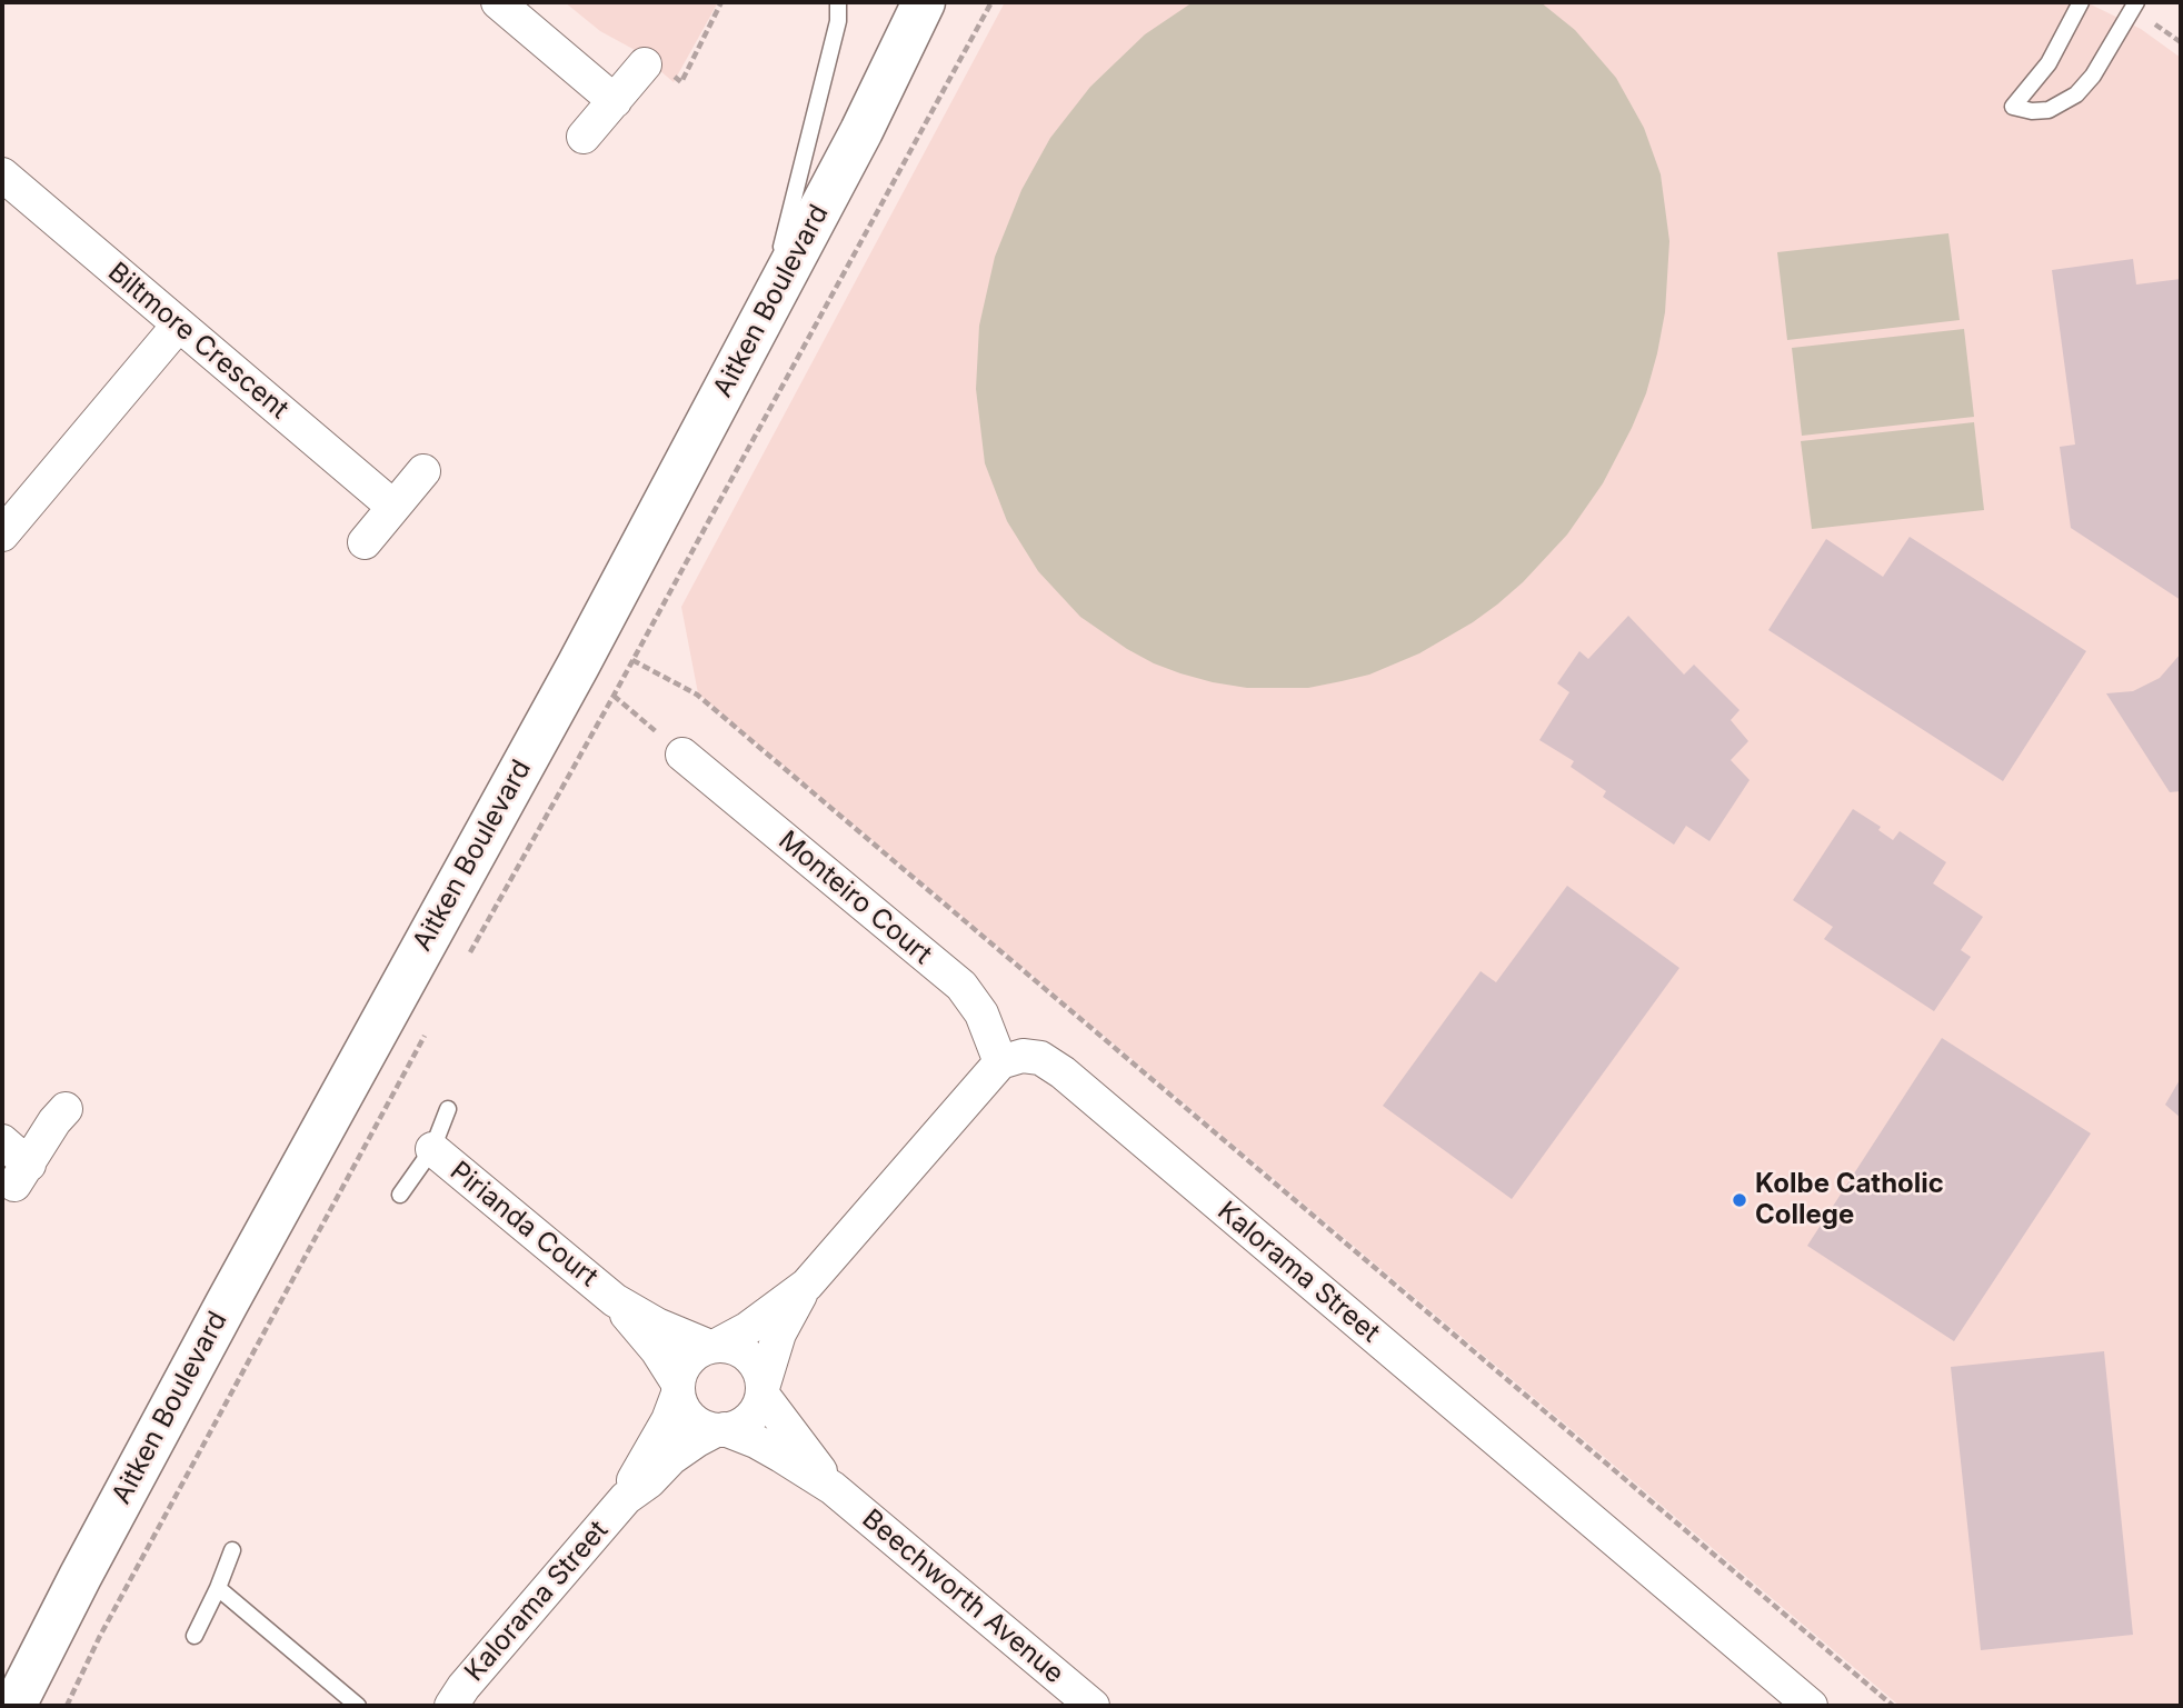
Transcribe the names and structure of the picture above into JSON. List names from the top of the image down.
{
  "streets": {
    "main road": ["Aitken Boulevard"],
    "street": [
      "Biltmore Crescent",
      "Monteiro Court",
      "Pirianda Court",
      "Kalorama Street",
      "Beechworth Avenue"
    ]
  },
  "crossings": [
    ["Monteiro Court", "Kalorama Street"],
    ["Pirianda Court", "Kalorama Street"],
    ["Pirianda Court", "Beechworth Avenue"],
    ["Kalorama Street", "Beechworth Avenue"]
  ],
  "places": ["Kolbe Catholic College"]
}
